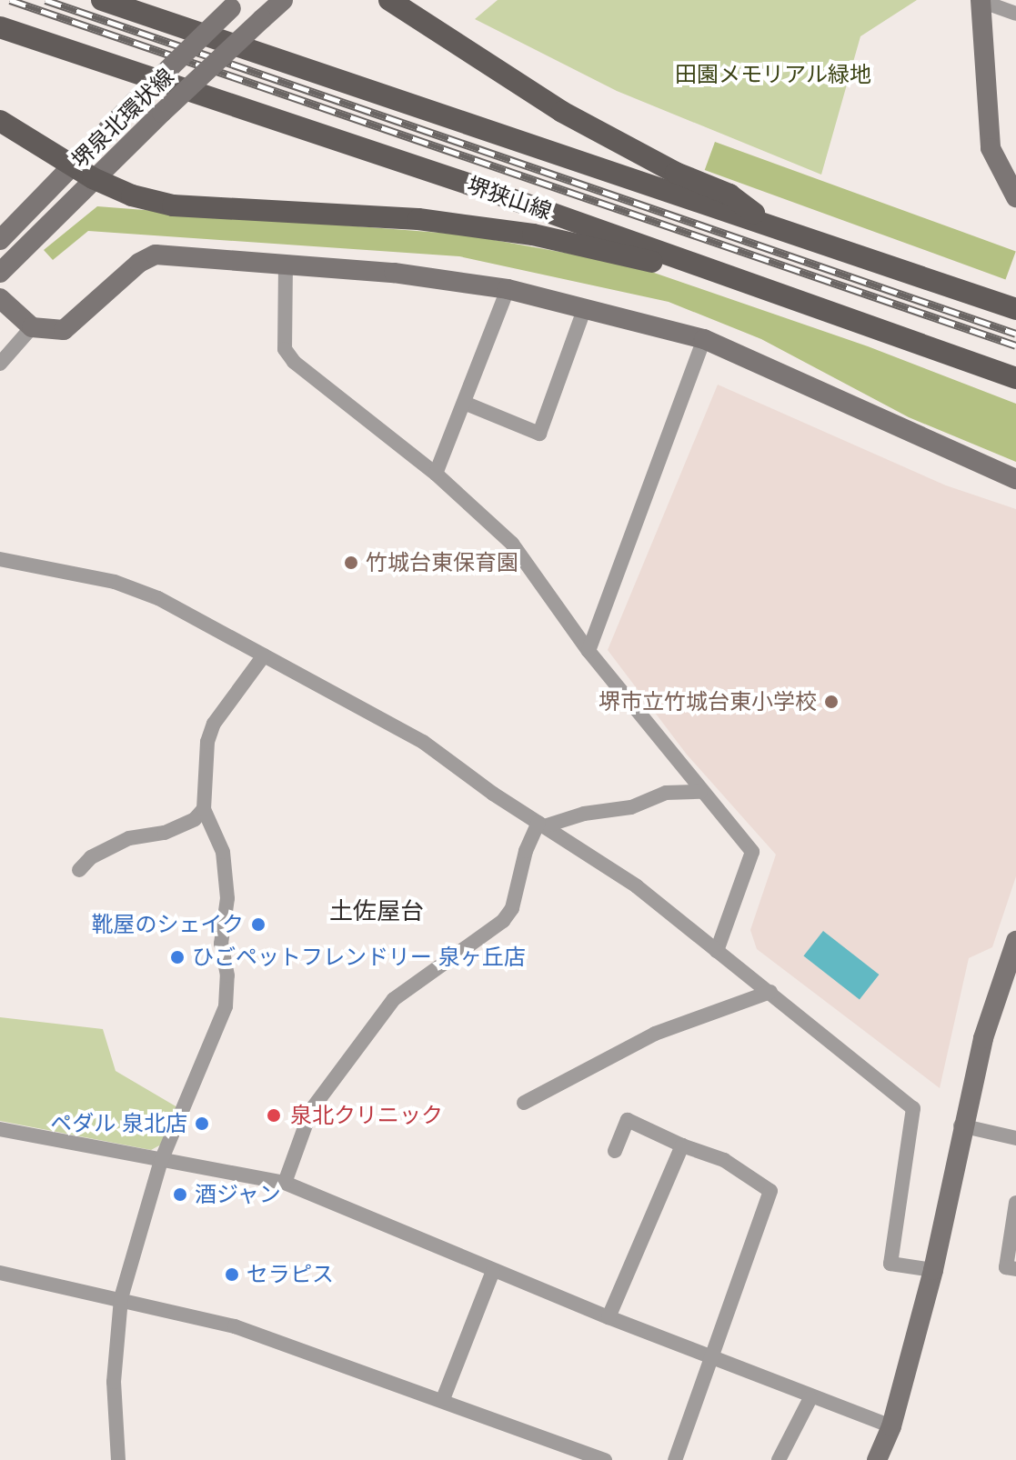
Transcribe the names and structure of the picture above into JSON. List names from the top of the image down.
{
  "streets": {
    "main road": ["堺狭山線"],
    "street": ["堺泉北環状線"]
  },
  "districts": ["土佐屋台"],
  "parks": ["田園メモリアル緑地"],
  "places": [
    "竹城台東保育園",
    "堺市立竹城台東小学校",
    "靴屋のシェイク",
    "ひごペットフレンドリー 泉ヶ丘店",
    "泉北クリニック",
    "ペダル 泉北店",
    "酒ジャン",
    "セラピス"
  ]
}
